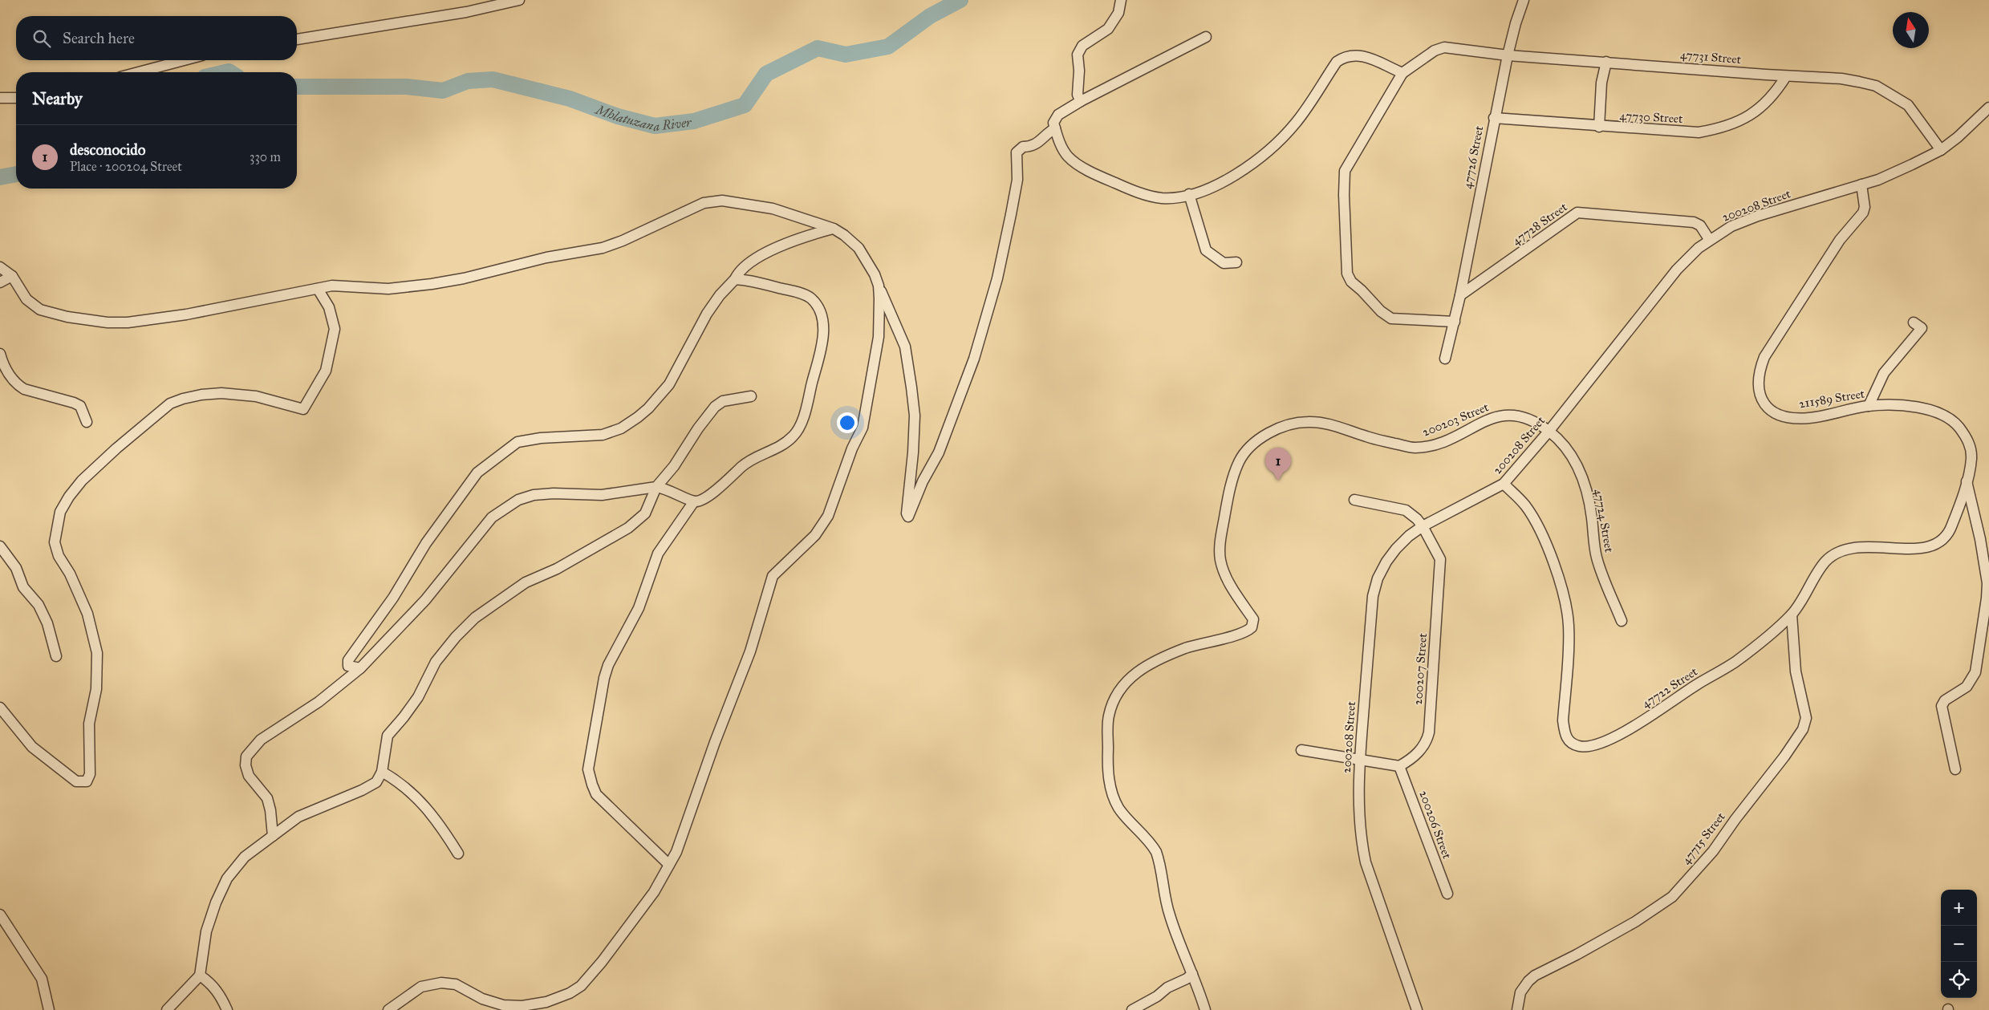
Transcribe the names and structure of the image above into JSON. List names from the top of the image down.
{
  "streets": {
    "street": [
      "47731 Street",
      "47730 Street",
      "47726 Street",
      "200208 Street",
      "47728 Street",
      "211589 Street",
      "200203 Street",
      "47724 Street",
      "200207 Street",
      "47722 Street",
      "200206 Street",
      "47715 Street"
    ]
  },
  "crossings": [
    ["47731 Street", "47730 Street"],
    ["47731 Street", "47726 Street"],
    ["47731 Street", "200208 Street"],
    ["47730 Street", "47726 Street"],
    ["47726 Street", "47728 Street"],
    ["200208 Street", "47728 Street"],
    ["200208 Street", "211589 Street"],
    ["200208 Street", "200203 Street"],
    ["200208 Street", "47724 Street"],
    ["200208 Street", "200207 Street"],
    ["200208 Street", "47722 Street"],
    ["211589 Street", "47722 Street"],
    ["200203 Street", "47724 Street"],
    ["200207 Street", "200206 Street"],
    ["47722 Street", "47715 Street"]
  ],
  "water": ["Mhlatuzana River"],
  "north": "top",
  "page": {
    "search": "Search here",
    "heading": "Nearby",
    "list": [
      {
        "mark": "1",
        "name": "desconocido",
        "note": "Place · 200204 Street",
        "value": "330 m"
      }
    ],
    "pins": "1",
    "map_buttons": ["+", "−"]
  }
}
